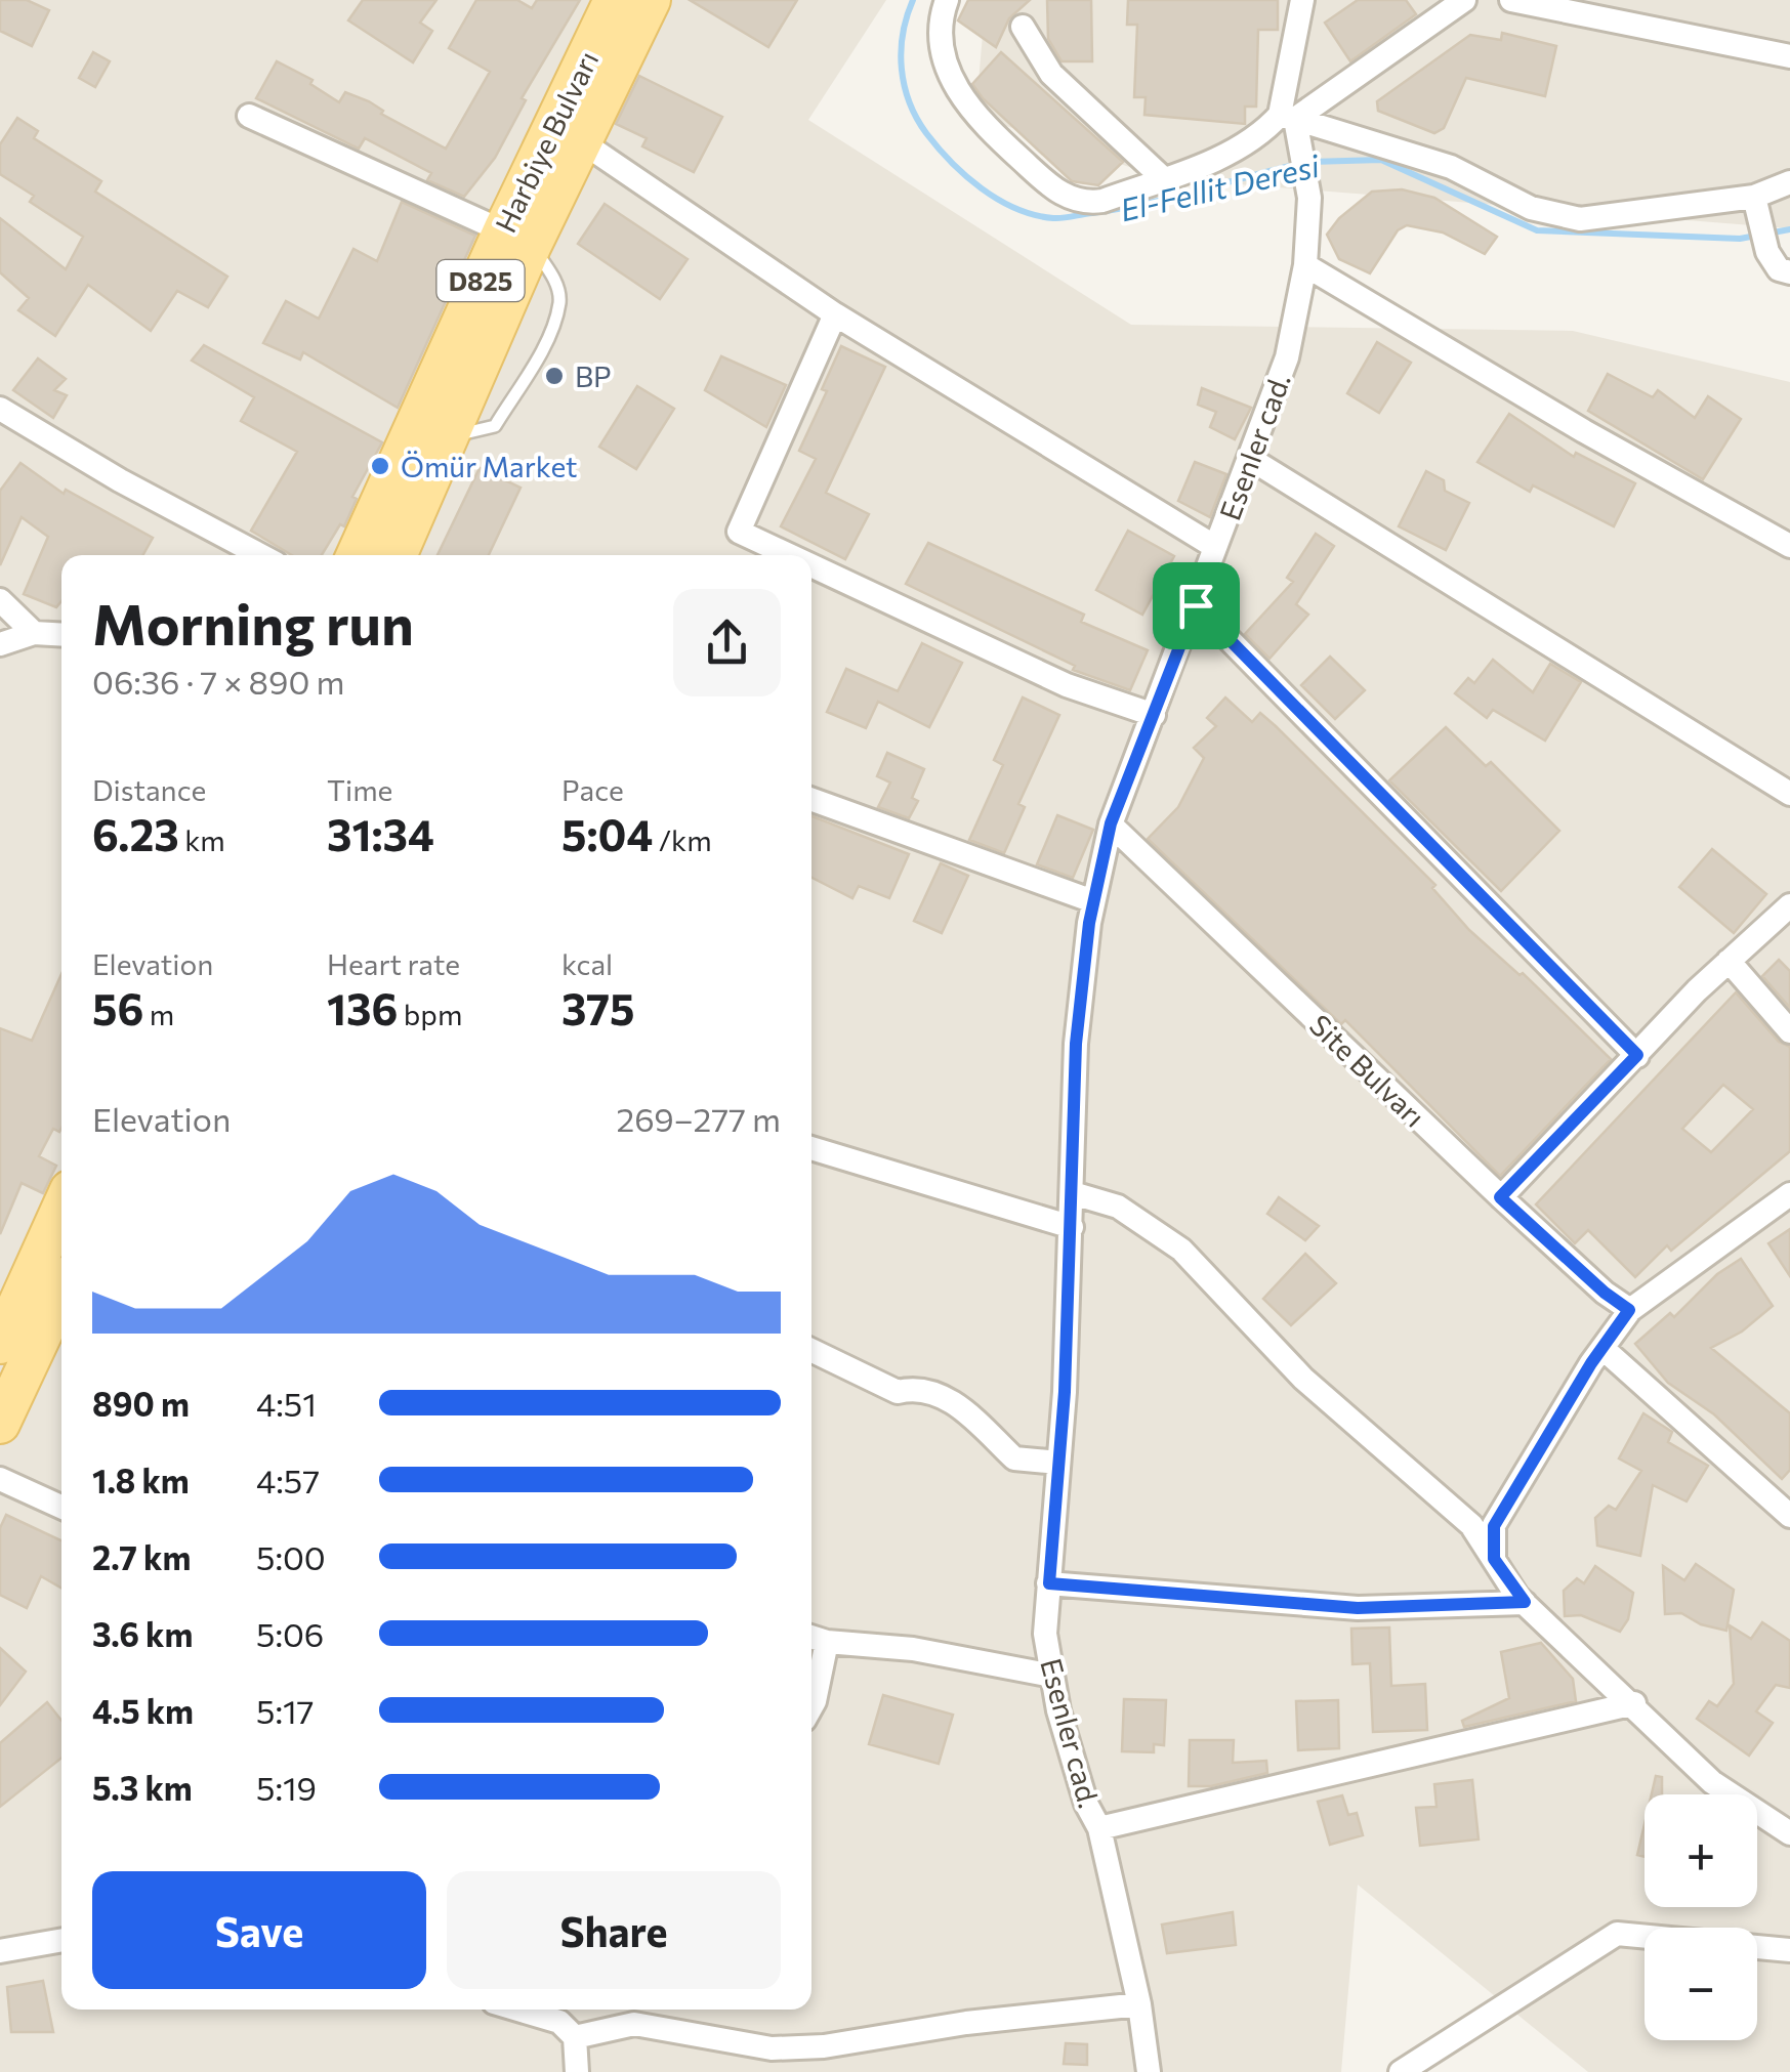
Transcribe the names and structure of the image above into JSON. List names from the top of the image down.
{
  "streets": {
    "main road": ["Harbiye Bulvarı", "D825"],
    "street": ["Esenler cad.", "Site Bulvarı"]
  },
  "crossings": [
    ["Esenler cad.", "Site Bulvarı"]
  ],
  "water": ["El-Fellit Deresi"],
  "places": ["BP", "Ömür Market"],
  "page": {
    "heading": ["Morning run", "06:36 · 7 × 890 m"],
    "stats": [
      ["Distance", "6.23 km"],
      ["Time", "31:34"],
      ["Pace", "5:04 /km"],
      ["Elevation", "56 m"],
      ["Heart rate", "136 bpm"],
      ["kcal", "375"]
    ],
    "chart": ["Elevation", "269–277 m"],
    "list": [
      {
        "name": "890 m",
        "note": "4:51"
      },
      {
        "name": "1.8 km",
        "note": "4:57"
      },
      {
        "name": "2.7 km",
        "note": "5:00"
      },
      {
        "name": "3.6 km",
        "note": "5:06"
      },
      {
        "name": "4.5 km",
        "note": "5:17"
      },
      {
        "name": "5.3 km",
        "note": "5:19"
      }
    ],
    "map_buttons": ["+", "−"],
    "buttons": ["Save", "Share"]
  }
}
